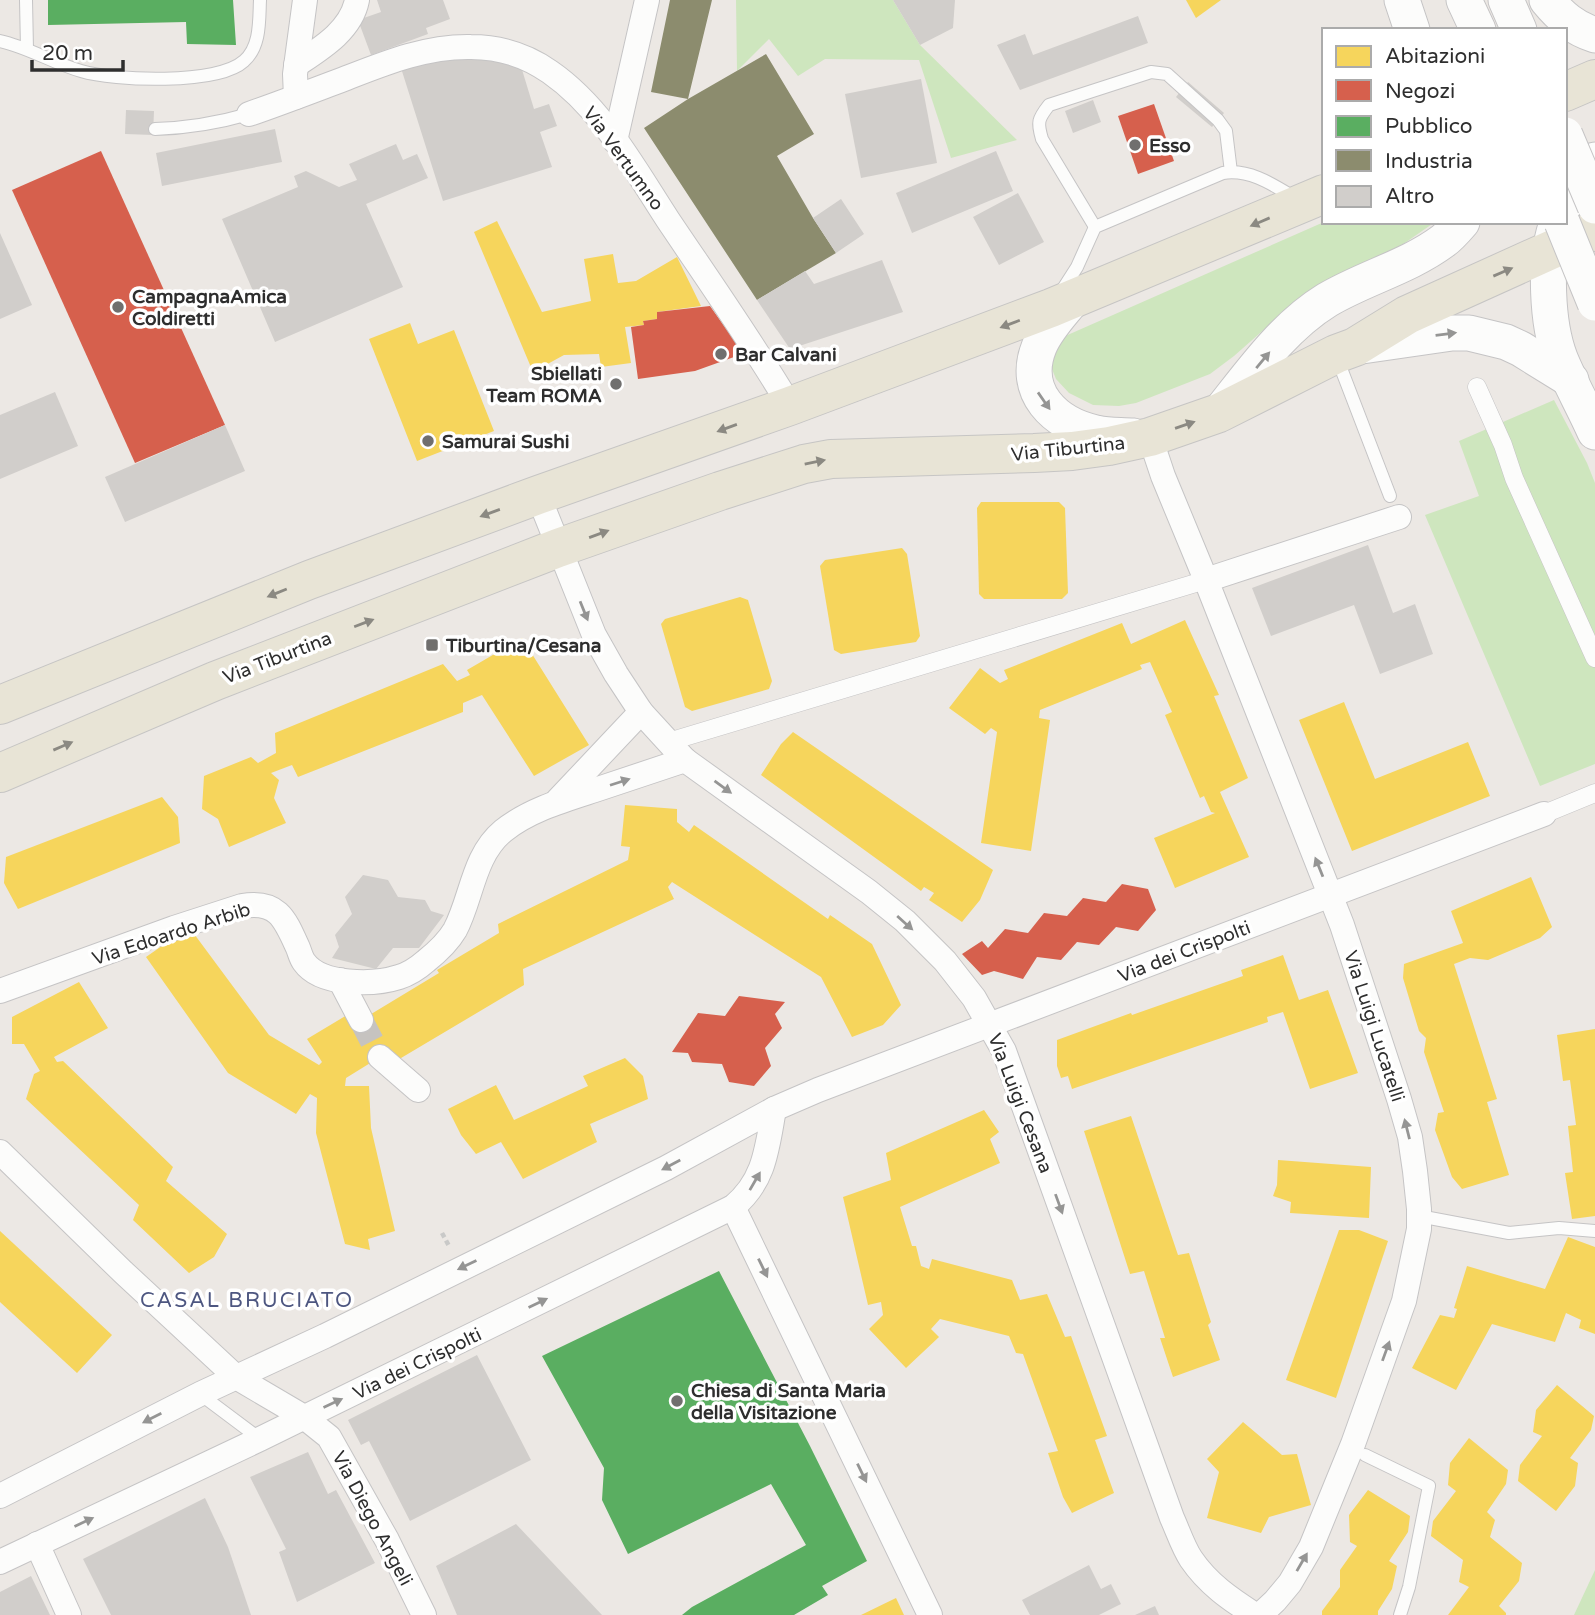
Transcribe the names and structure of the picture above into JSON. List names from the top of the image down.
{
  "streets": {
    "main road": ["Via Tiburtina"],
    "street": [
      "Via Vertumno",
      "Via Edoardo Arbib",
      "Via dei Crispolti",
      "Via Luigi Lucatelli",
      "Via Luigi Cesana",
      "Via Diego Angeli"
    ]
  },
  "crossings": [
    ["Via Tiburtina", "Via Luigi Lucatelli"],
    ["Via Tiburtina", "Via Luigi Cesana"],
    ["Via Edoardo Arbib", "Via Luigi Cesana"],
    ["Via dei Crispolti", "Via Luigi Lucatelli"],
    ["Via dei Crispolti", "Via Luigi Cesana"],
    ["Via dei Crispolti", "Via Diego Angeli"]
  ],
  "one_way": ["Via Luigi Lucatelli", "Via Luigi Cesana"],
  "districts": ["CASAL BRUCIATO"],
  "places": {
    "other": [
      "Esso",
      "CampagnaAmica Coldiretti",
      "Bar Calvani",
      "Sbiellati Team ROMA",
      "Samurai Sushi",
      "Chiesa di Santa Maria della Visitazione"
    ],
    "transit": ["Tiburtina/Cesana"]
  },
  "legend": [
    "Abitazioni",
    "Negozi",
    "Pubblico",
    "Industria",
    "Altro"
  ],
  "scale_bar": "20 m"
}
